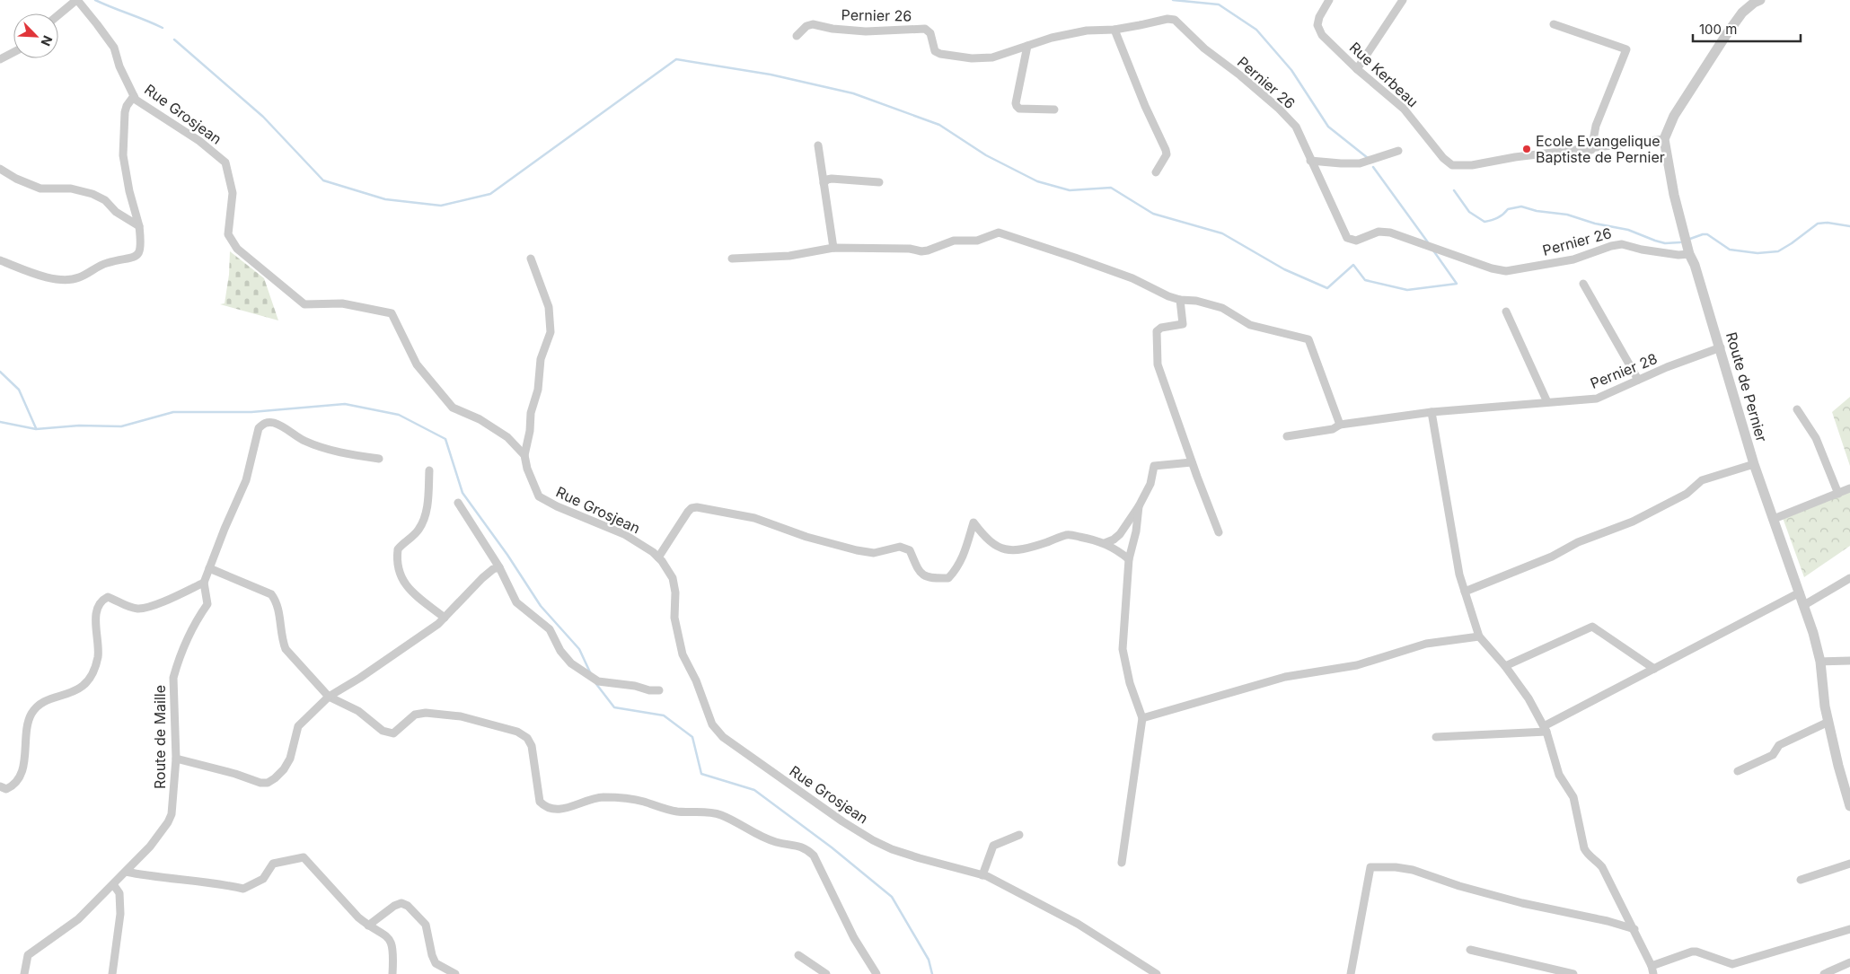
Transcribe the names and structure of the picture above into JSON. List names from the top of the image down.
{
  "streets": {
    "street": [
      "Pernier 26",
      "Rue Kerbeau",
      "Rue Grosjean",
      "Pernier 28",
      "Route de Pernier",
      "Route de Maille"
    ]
  },
  "crossings": [
    ["Pernier 26", "Route de Pernier"],
    ["Rue Kerbeau", "Route de Pernier"],
    ["Pernier 28", "Route de Pernier"]
  ],
  "places": ["Ecole Evangelique Baptiste de Pernier"],
  "scale_bar": "100 m",
  "north": "bottom right"
}
